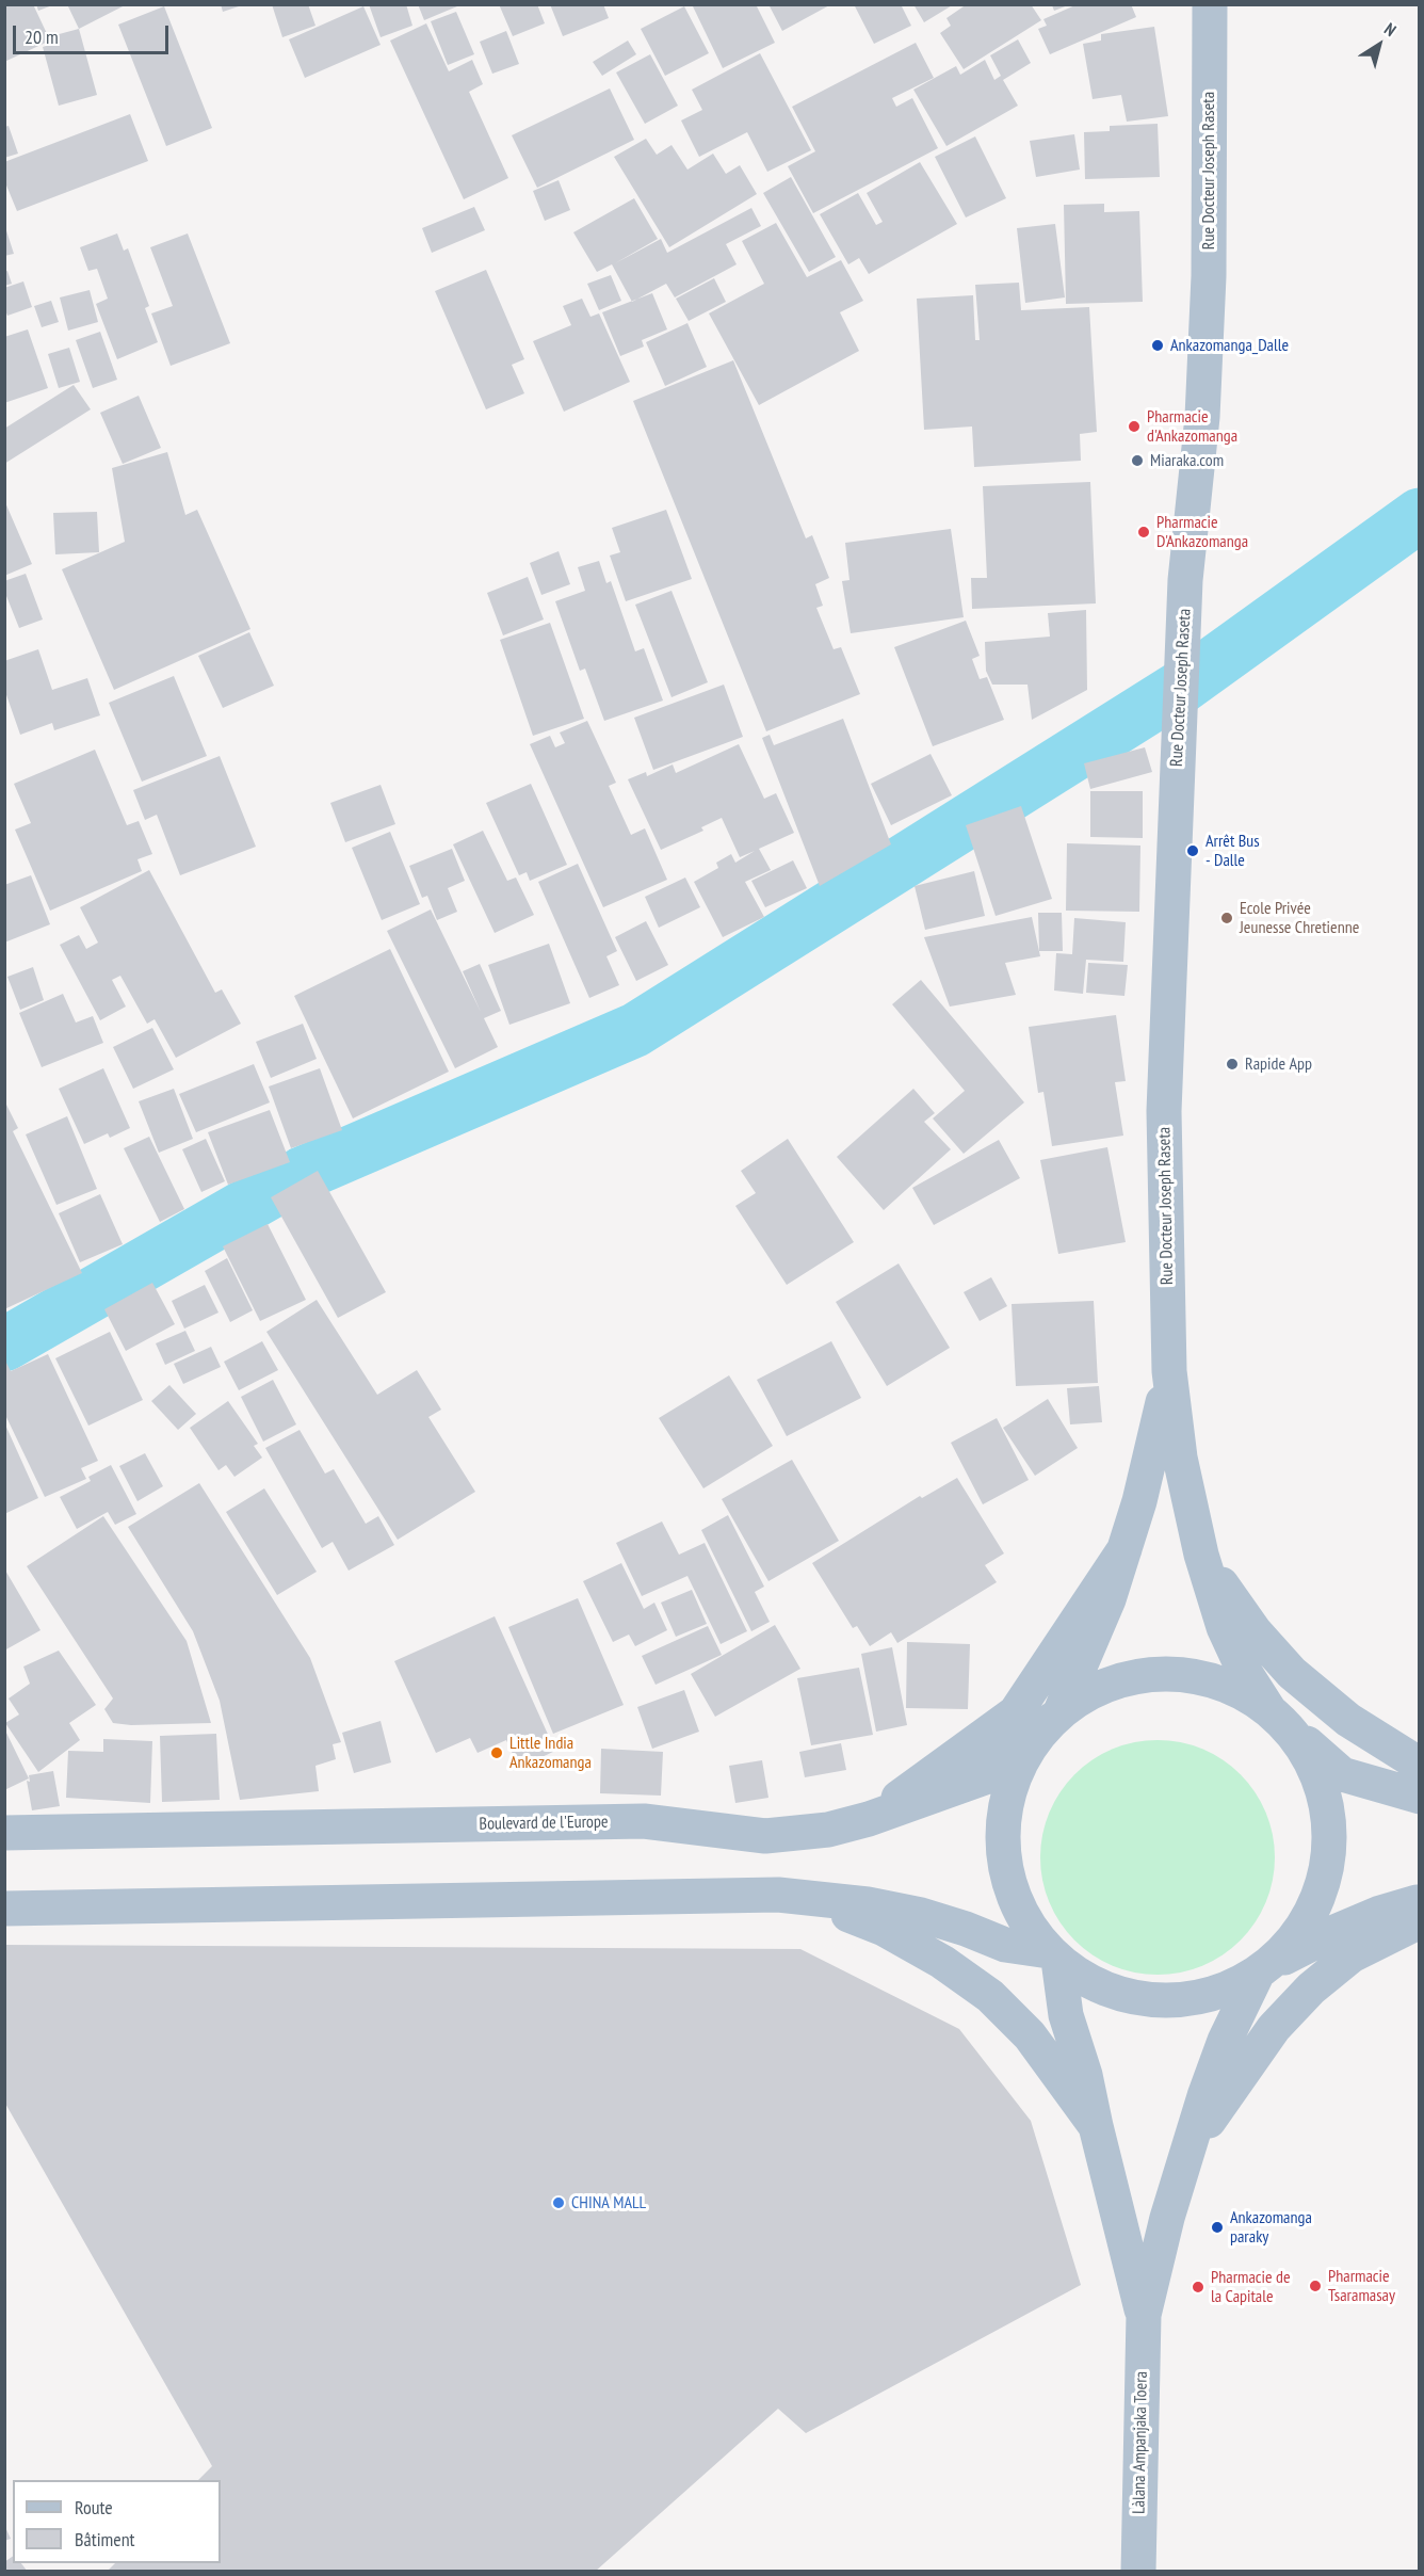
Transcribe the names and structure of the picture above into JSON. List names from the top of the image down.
{
  "streets": {
    "main road": ["Rue Docteur Joseph Raseta", "Boulevard de l'Europe", "Làlana Ampanjaka Toera"]
  },
  "places": [
    "Ankazomanga_Dalle",
    "Pharmacie d'Ankazomanga",
    "Miaraka.com",
    "Pharmacie D'Ankazomanga",
    "Arrêt Bus - Dalle",
    "Ecole Privée Jeunesse Chretienne",
    "Rapide App",
    "Little India Ankazomanga",
    "CHINA MALL",
    "Ankazomanga paraky",
    "Pharmacie Tsaramasay",
    "Pharmacie de la Capitale"
  ],
  "legend": ["Route", "Bâtiment"],
  "scale_bar": "20 m",
  "north": "top right"
}
